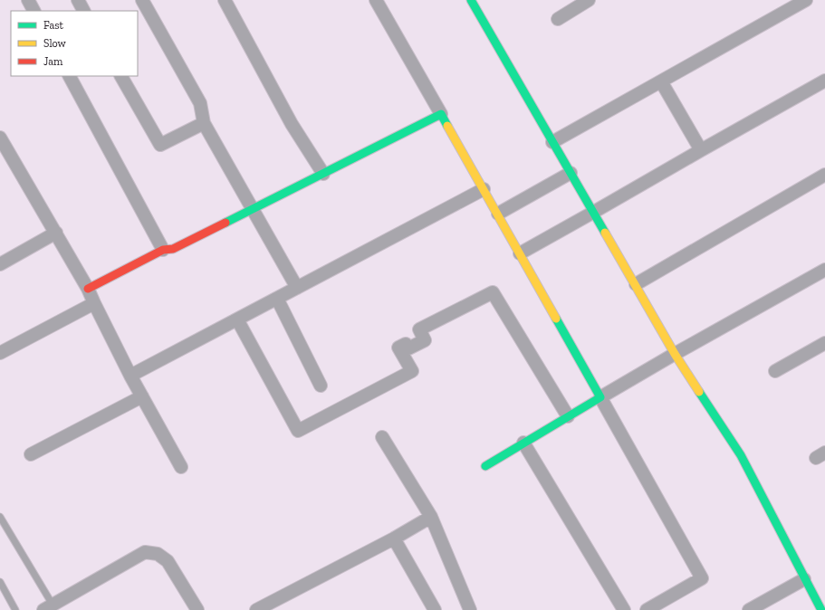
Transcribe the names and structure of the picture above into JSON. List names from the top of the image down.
{
  "legend": ["Fast", "Slow", "Jam"]
}
